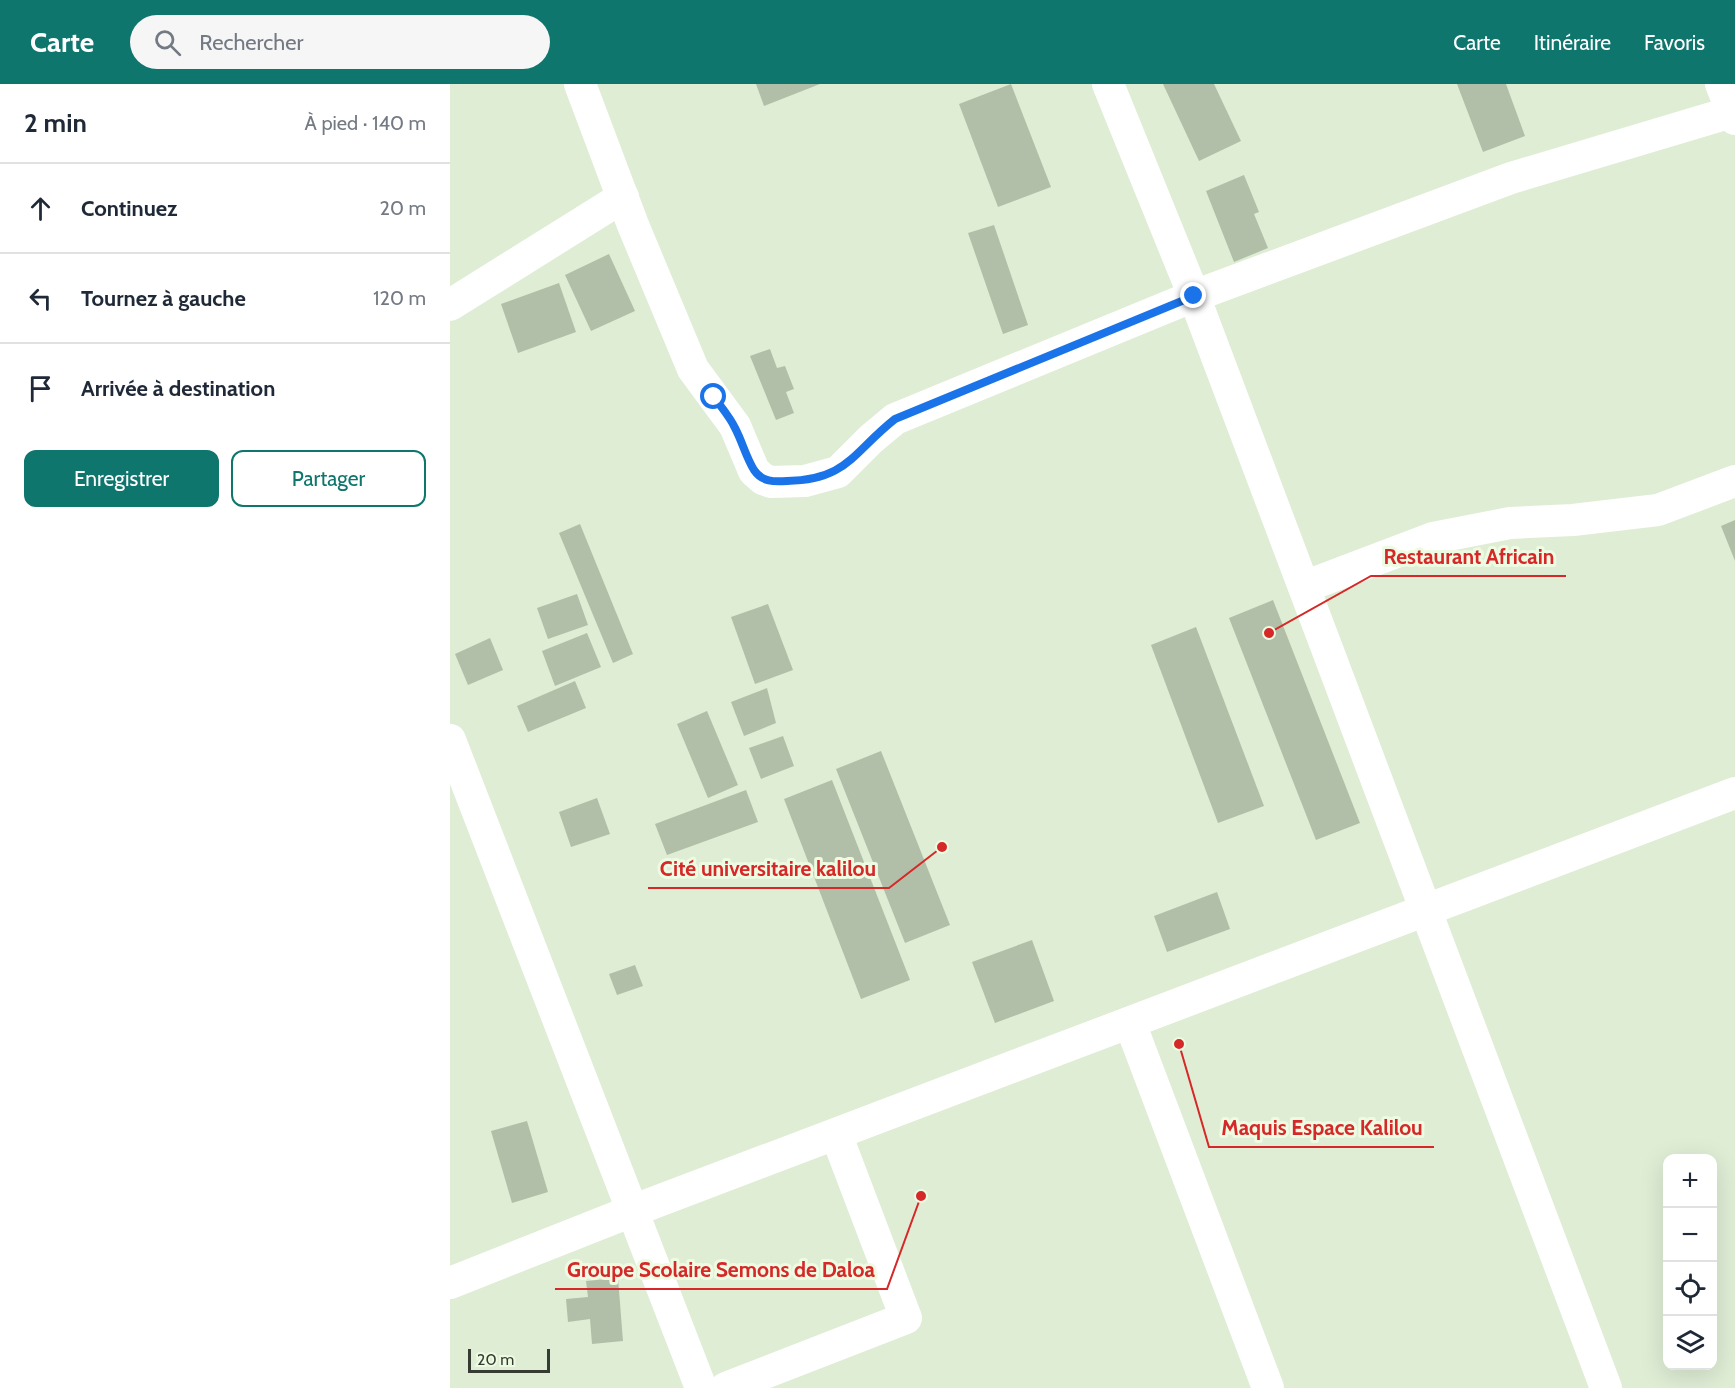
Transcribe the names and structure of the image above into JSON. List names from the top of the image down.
{
  "places": [
    "Restaurant Africain",
    "Cité universitaire kalilou",
    "Maquis Espace Kalilou",
    "Groupe Scolaire Semons de Daloa"
  ],
  "scale_bar": "20 m",
  "page": {
    "header": "Carte",
    "search": "Rechercher",
    "nav": ["Carte", "Itinéraire", "Favoris"],
    "heading": ["2 min", "À pied · 140 m"],
    "list": [
      ["Continuez", "20 m"],
      ["Tournez à gauche", "120 m"],
      "Arrivée à destination"
    ],
    "buttons": ["Enregistrer", "Partager"],
    "map_buttons": ["+", "−"],
    "scale": "20 m"
  }
}
